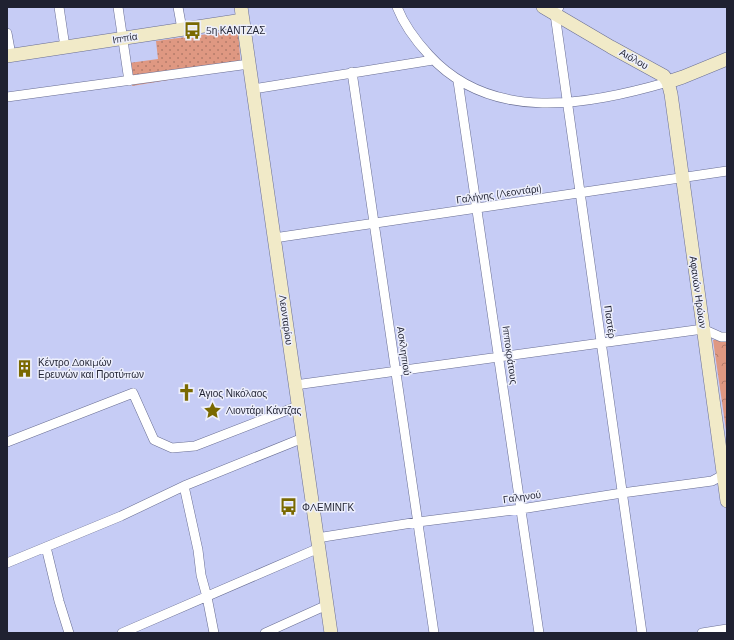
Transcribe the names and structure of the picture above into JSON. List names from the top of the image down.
{
  "streets": {
    "street": [
      "Ιππία",
      "Αιόλου",
      "Γαλήνης (Λεοντάρι)",
      "Αφανών Ηρώων",
      "Λεονταρίου",
      "Παστέρ",
      "Ασκληπιού",
      "Ιπποκράτους",
      "Γαληνού"
    ]
  },
  "crossings": [
    ["Ιππία", "Λεονταρίου"],
    ["Αιόλου", "Αφανών Ηρώων"],
    ["Αιόλου", "Παστέρ"],
    ["Γαλήνης (Λεοντάρι)", "Αφανών Ηρώων"],
    ["Γαλήνης (Λεοντάρι)", "Λεονταρίου"],
    ["Γαλήνης (Λεοντάρι)", "Παστέρ"],
    ["Γαλήνης (Λεοντάρι)", "Ασκληπιού"],
    ["Γαλήνης (Λεοντάρι)", "Ιπποκράτους"],
    ["Αφανών Ηρώων", "Γαληνού"],
    ["Λεονταρίου", "Γαληνού"],
    ["Παστέρ", "Γαληνού"],
    ["Ασκληπιού", "Γαληνού"],
    ["Ιπποκράτους", "Γαληνού"]
  ],
  "places": {
    "bus stop": ["5η ΚΑΝΤΖΑΣ", "ΦΛΕΜΙΝΓΚ"],
    "building": ["Κέντρο Δοκιμών Ερευνών και Προτύπων"],
    "church": ["Άγιος Νικόλαος"],
    "place": ["Λιοντάρι Κάντζας"]
  }
}
